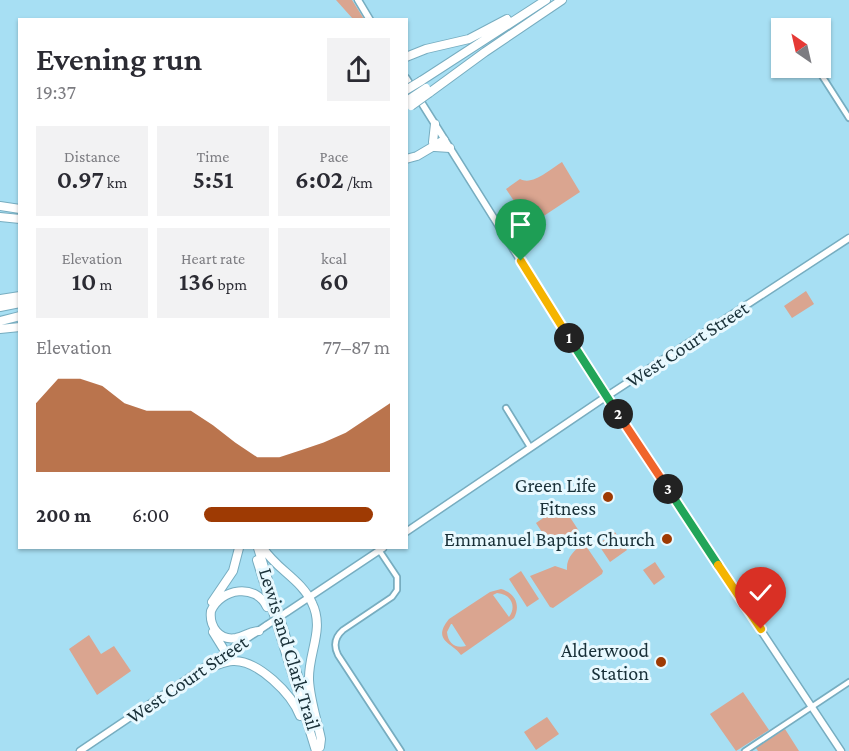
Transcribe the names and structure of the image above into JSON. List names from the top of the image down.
{
  "streets": {
    "highway": ["Lewis and Clark Trail"],
    "main road": ["West Court Street"]
  },
  "places": ["Green Life Fitness", "Emmanuel Baptist Church", "Alderwood Station"],
  "north": "top left",
  "page": {
    "heading": ["Evening run", "19:37"],
    "stats": [
      ["Distance", "0.97 km"],
      ["Time", "5:51"],
      ["Pace", "6:02 /km"],
      ["Elevation", "10 m"],
      ["Heart rate", "136 bpm"],
      ["kcal", "60"]
    ],
    "pins": ["1", "2", "3"],
    "chart": ["Elevation", "77–87 m"],
    "list": [
      {
        "name": "200 m",
        "note": "6:00"
      }
    ]
  }
}
